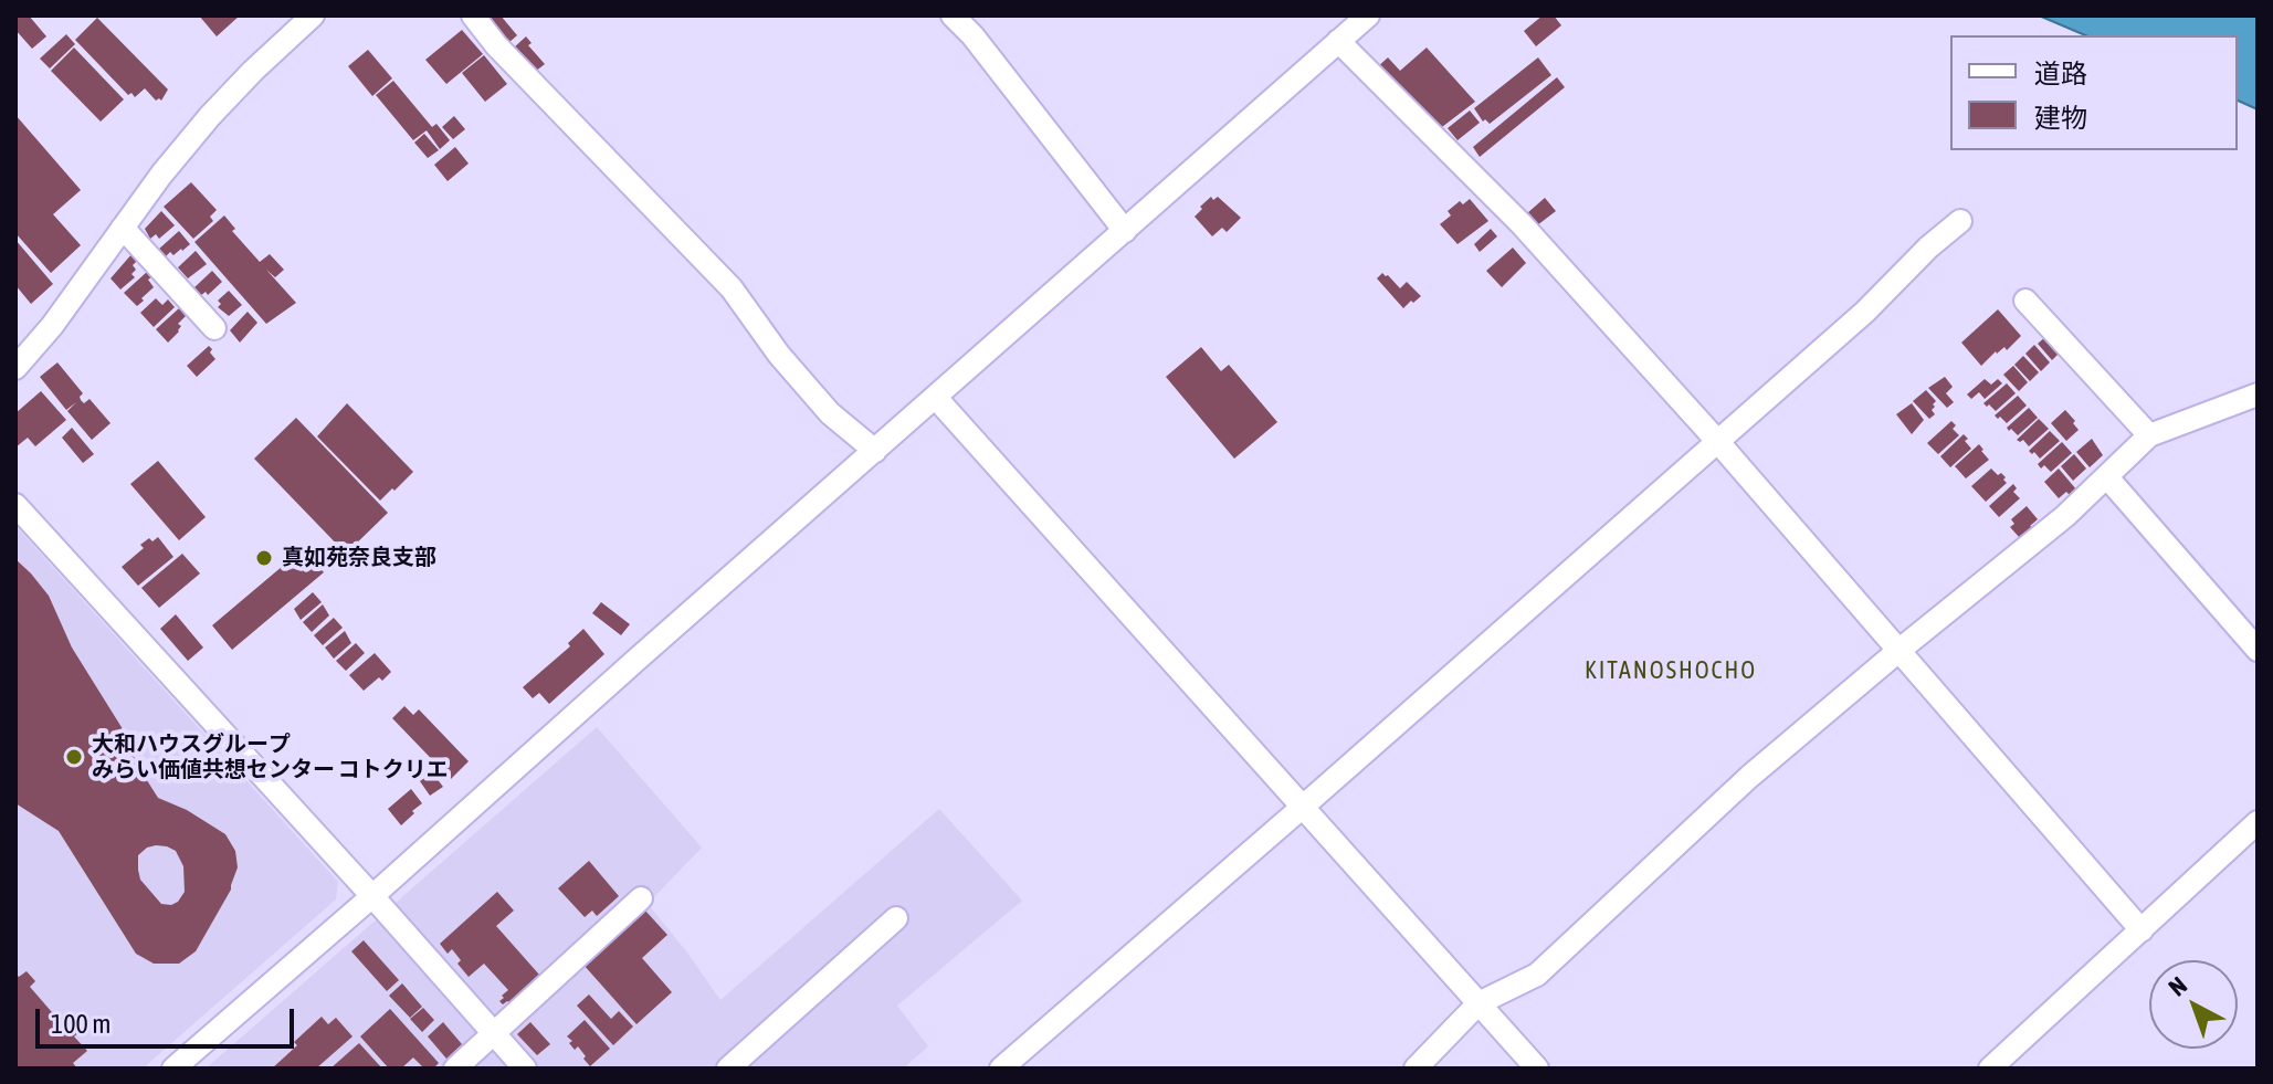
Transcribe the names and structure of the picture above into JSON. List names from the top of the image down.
{
  "districts": ["KITANOSHOCHO"],
  "places": ["真如苑奈良支部", "大和ハウスグループ みらい価値共想センター コトクリエ"],
  "legend": ["道路", "建物"],
  "scale_bar": "100 m",
  "north": "top left"
}
